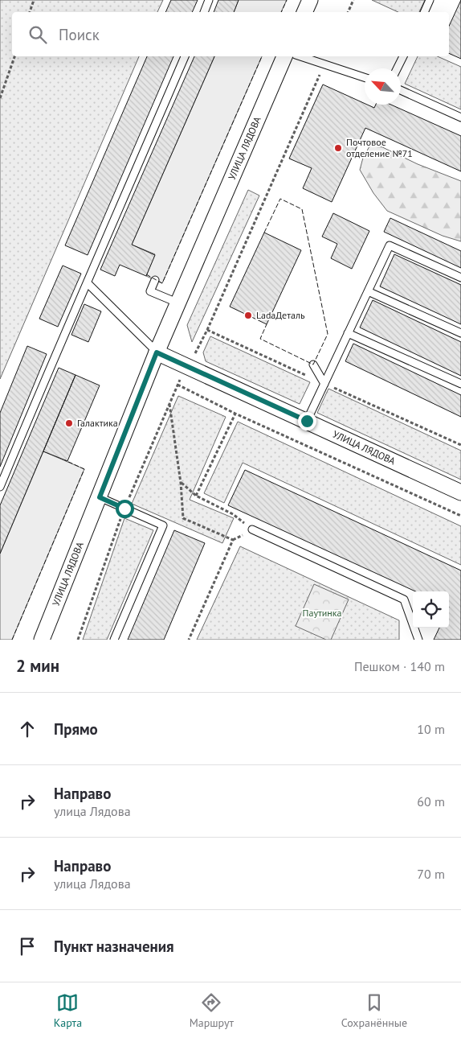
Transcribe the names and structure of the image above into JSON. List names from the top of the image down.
{
  "streets": {
    "street": ["УЛИЦА ЛЯДОВА"]
  },
  "parks": ["Паутинка"],
  "places": ["Почтовое отделение №71", "LadaДеталь", "Галактика"],
  "north": "top left",
  "page": {
    "search": "Поиск",
    "heading": ["2 мин", "Пешком · 140 m"],
    "list": [
      ["Прямо", "10 m"],
      ["Направо", "улица Лядова", "60 m"],
      ["Направо", "улица Лядова", "70 m"],
      "Пункт назначения"
    ],
    "nav": ["Карта", "Маршрут", "Сохранённые"]
  }
}
